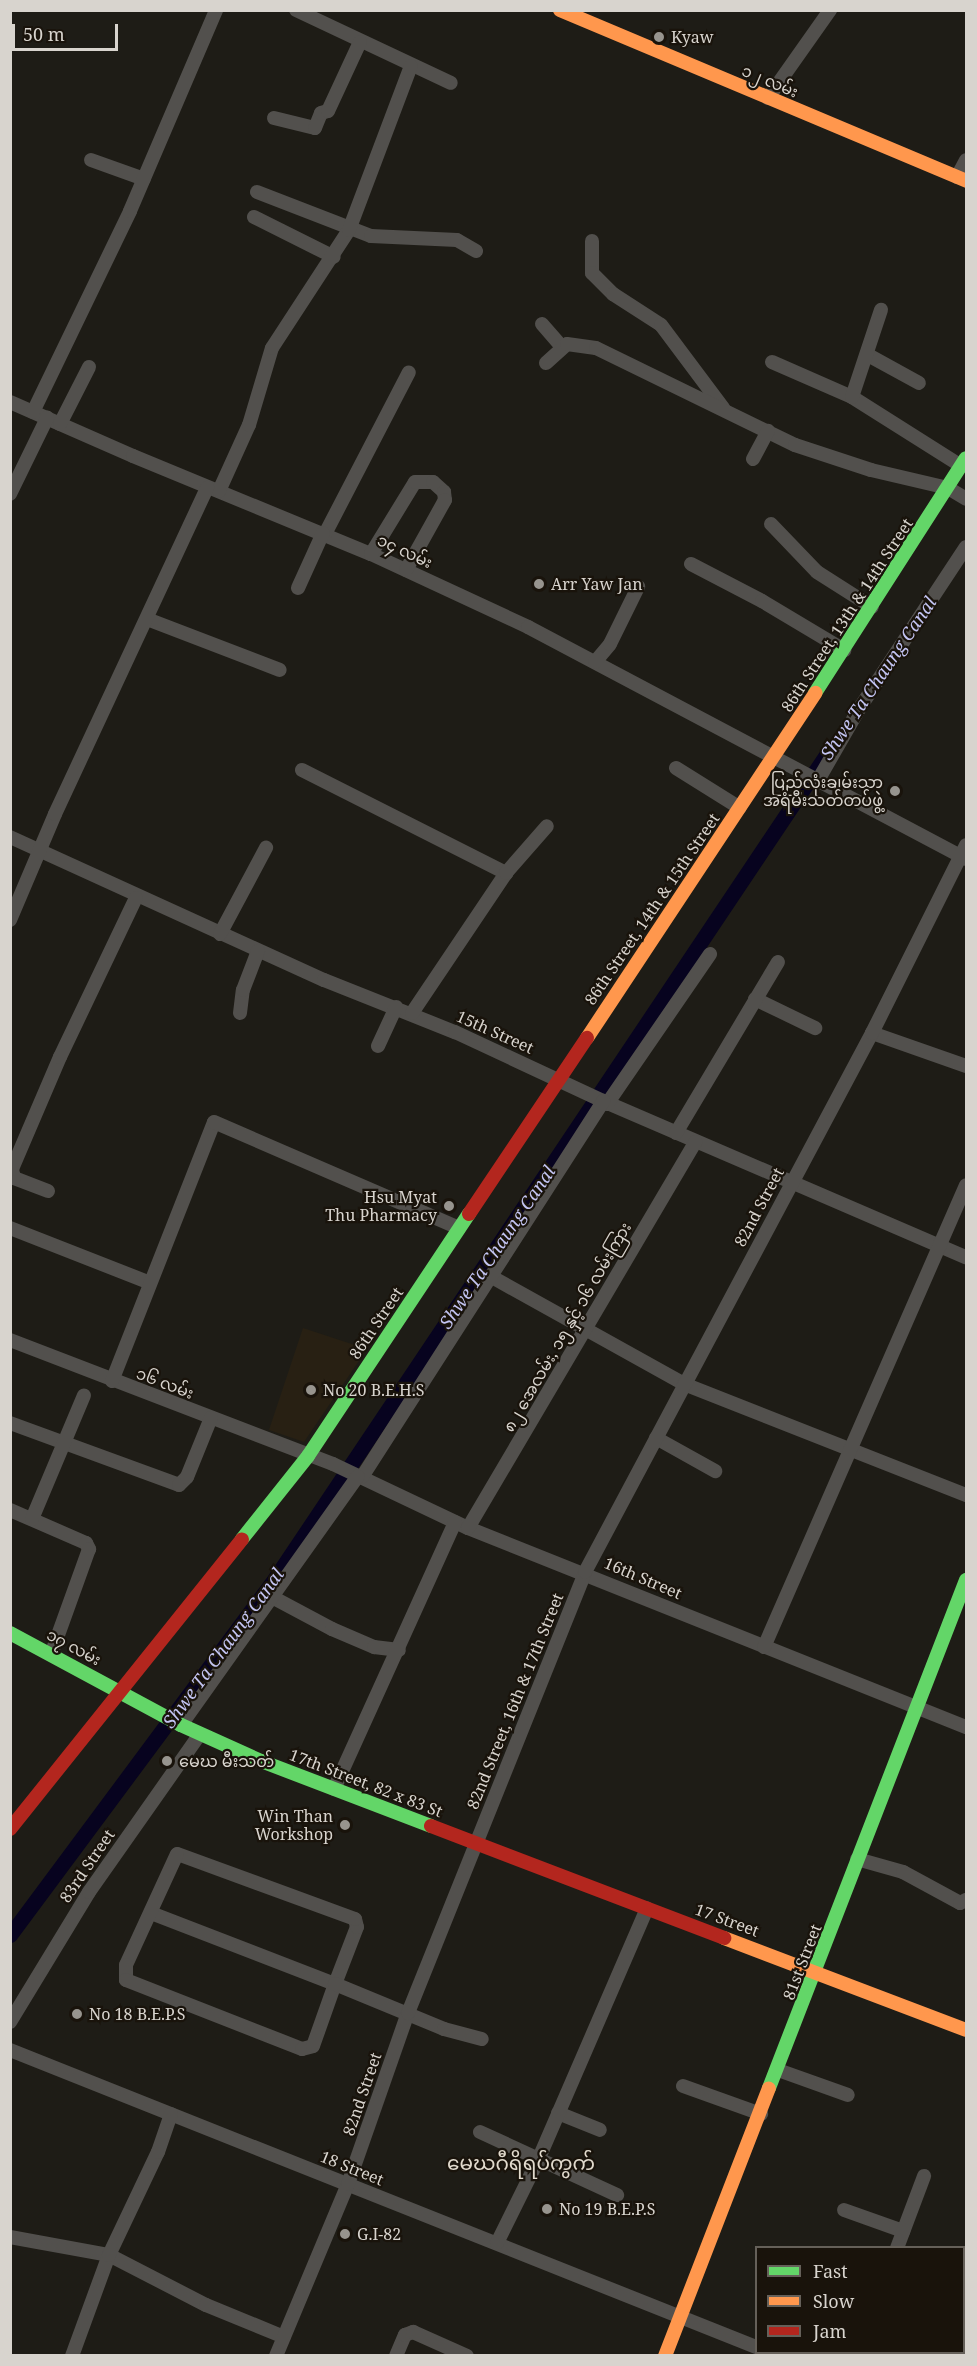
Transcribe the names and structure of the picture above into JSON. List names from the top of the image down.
{
  "streets": {
    "street": [
      "၁၂ လမ်း",
      "၁၄ လမ်း",
      "86th Street, 13th & 14th Street",
      "86th Street, 14th & 15th Street",
      "15th Street",
      "82nd Street",
      "86th Street",
      "၈၂ အေလမ်း, ၁၅ နှင့် ၁၆ လမ်းကြား",
      "၁၆ လမ်း",
      "16th Street",
      "၁၇ လမ်း",
      "82nd Street, 16th & 17th Street",
      "17th Street, 82 x 83 St",
      "83rd Street",
      "17 Street",
      "81st Street",
      "18 Street"
    ]
  },
  "crossings": [
    ["၁၄ လမ်း", "86th Street, 13th & 14th Street"],
    ["၁၄ လမ်း", "86th Street, 14th & 15th Street"],
    ["၁၄ လမ်း", "82nd Street"],
    ["86th Street, 13th & 14th Street", "86th Street, 14th & 15th Street"],
    ["86th Street, 14th & 15th Street", "15th Street"],
    ["86th Street, 14th & 15th Street", "86th Street"],
    ["15th Street", "82nd Street"],
    ["15th Street", "86th Street"],
    ["15th Street", "၈၂ အေလမ်း, ၁၅ နှင့် ၁၆ လမ်းကြား"],
    ["82nd Street", "16th Street"],
    ["82nd Street", "82nd Street, 16th & 17th Street"],
    ["82nd Street", "17th Street, 82 x 83 St"],
    ["82nd Street", "17 Street"],
    ["82nd Street", "18 Street"],
    ["86th Street", "၁၆ လမ်း"],
    ["86th Street", "16th Street"],
    ["86th Street", "၁၇ လမ်း"],
    ["၈၂ အေလမ်း, ၁၅ နှင့် ၁၆ လမ်းကြား", "16th Street"],
    ["၈၂ အေလမ်း, ၁၅ နှင့် ၁၆ လမ်းကြား", "17th Street, 82 x 83 St"],
    ["၁၆ လမ်း", "16th Street"],
    ["16th Street", "82nd Street, 16th & 17th Street"],
    ["16th Street", "81st Street"],
    ["၁၇ လမ်း", "17th Street, 82 x 83 St"],
    ["82nd Street, 16th & 17th Street", "17th Street, 82 x 83 St"],
    ["82nd Street, 16th & 17th Street", "17 Street"],
    ["17th Street, 82 x 83 St", "83rd Street"],
    ["17th Street, 82 x 83 St", "17 Street"],
    ["17 Street", "81st Street"],
    ["81st Street", "18 Street"]
  ],
  "districts": ["မေဃဂီရိရပ်ကွက်"],
  "water": ["Shwe Ta Chaung Canal"],
  "places": [
    "Kyaw",
    "Arr Yaw Jan",
    "ပြည်လုံးချမ်းသာ အရံမီးသတ်တပ်ဖွဲ့",
    "Hsu Myat Thu Pharmacy",
    "No 20 B.E.H.S",
    "မေဃ မီးသတ်",
    "Win Than Workshop",
    "No 18 B.E.P.S",
    "No 19 B.E.P.S",
    "G.I-82"
  ],
  "legend": ["Fast", "Slow", "Jam"],
  "scale_bar": "50 m"
}
